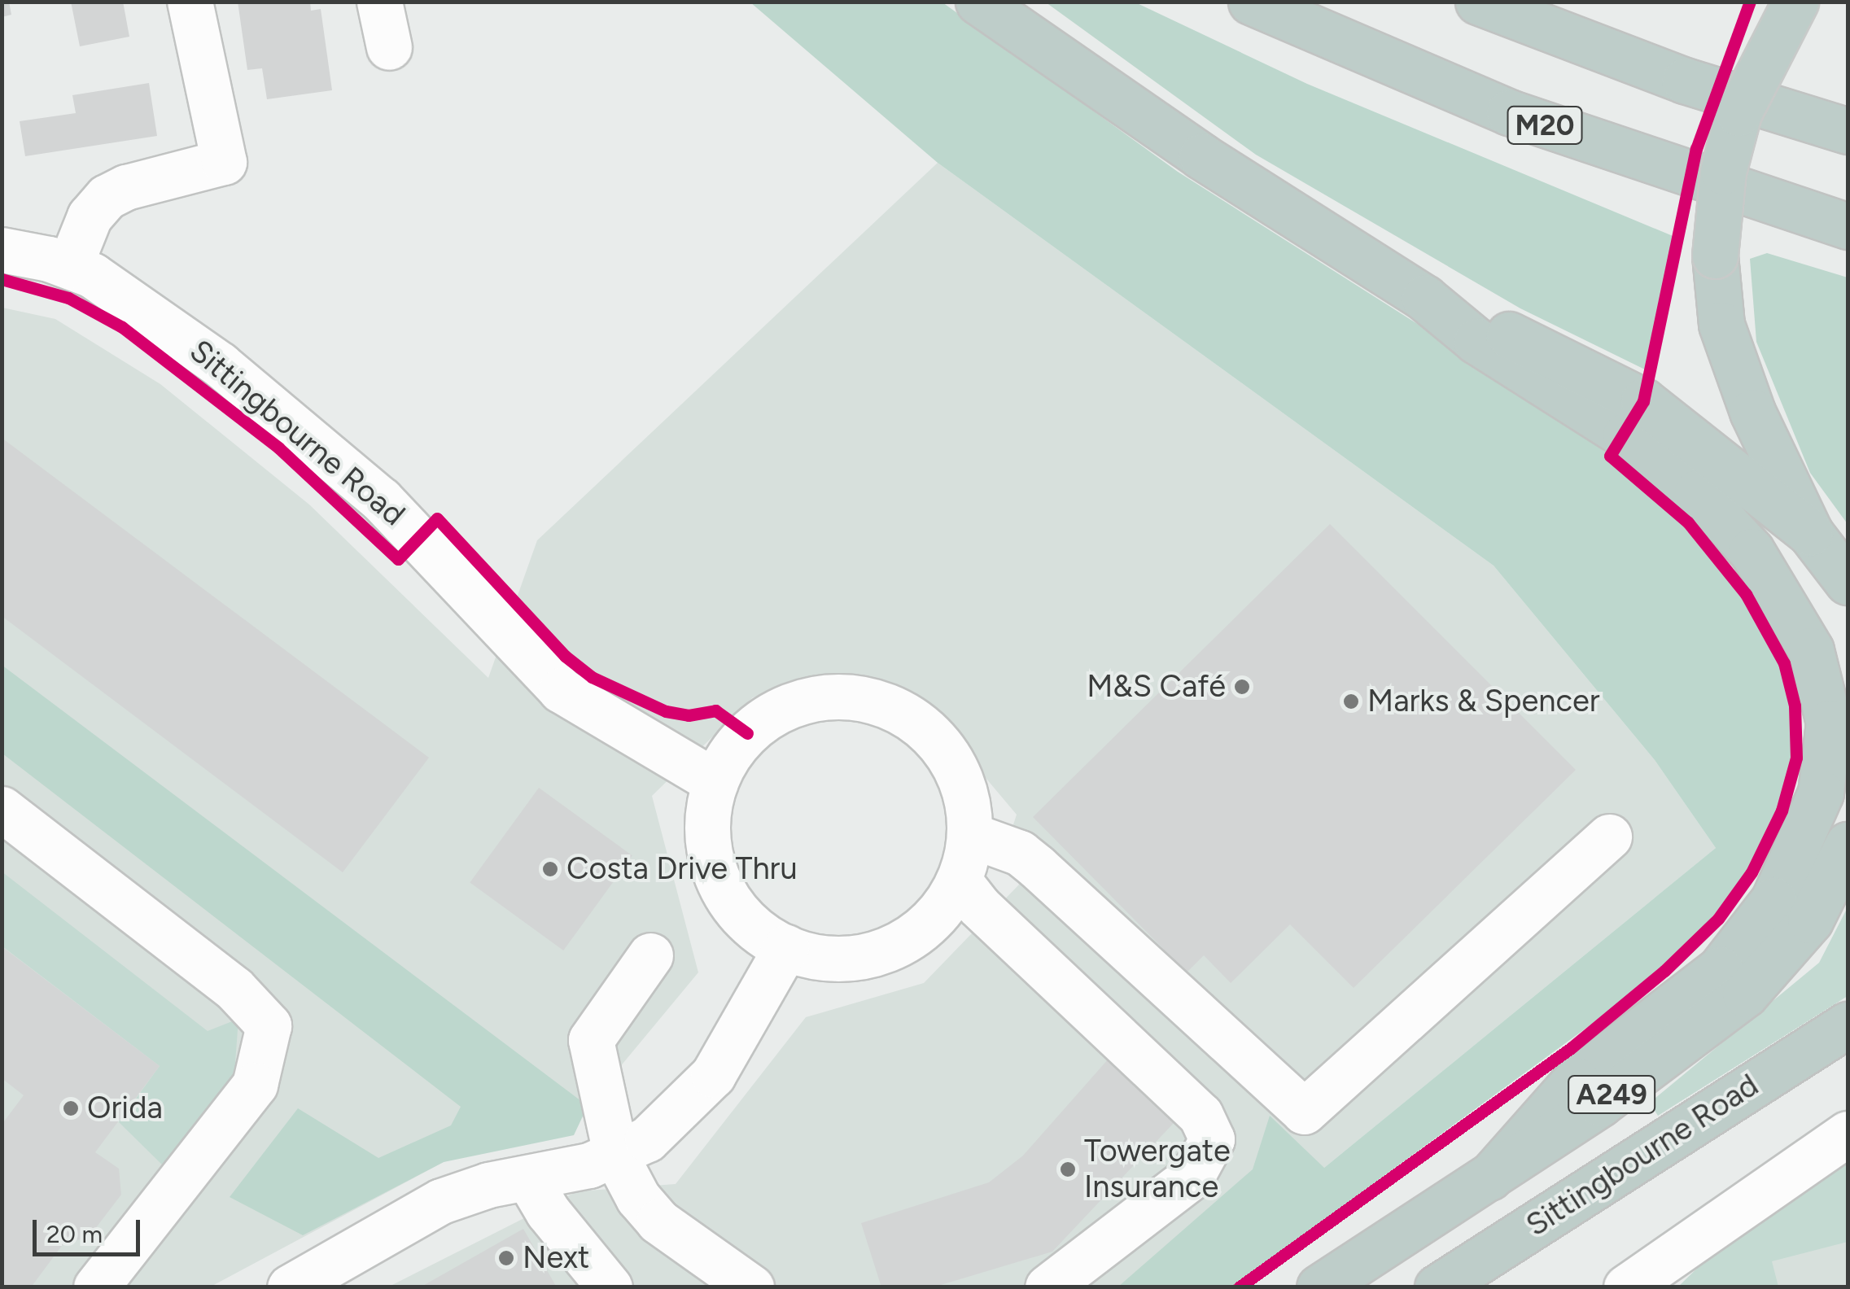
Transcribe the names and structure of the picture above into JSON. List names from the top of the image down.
{
  "streets": {
    "highway": ["M20", "Sittingbourne Road", "A249"]
  },
  "places": [
    "M&S Café",
    "Marks & Spencer",
    "Costa Drive Thru",
    "Orida",
    "Towergate Insurance",
    "Next"
  ],
  "scale_bar": "20 m"
}
